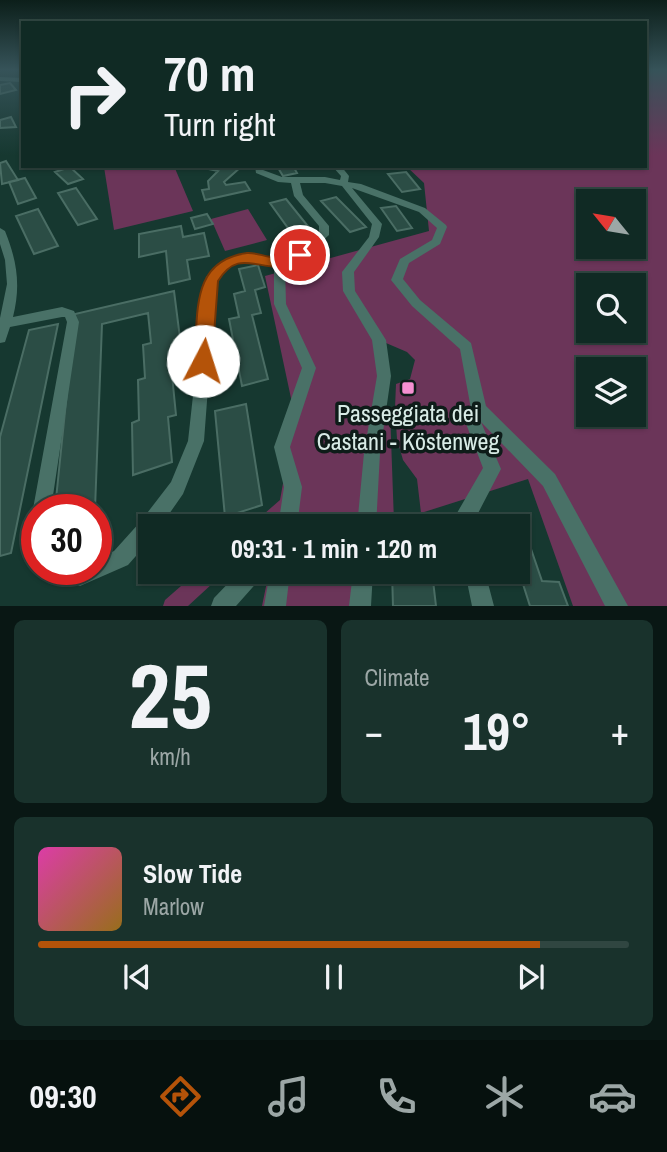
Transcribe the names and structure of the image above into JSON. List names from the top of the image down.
{
  "places": {
    "transit": ["Passeggiata dei Castani - Köstenweg"]
  },
  "north": "top left",
  "page": {
    "turn": ["70 m", "Turn right"],
    "limit": "30",
    "trip": "09:31 · 1 min · 120 m",
    "tile": [
      ["25", "km/h"],
      "Climate"
    ],
    "heat": ["−", "19°", "+"],
    "song": ["Slow Tide", "Marlow"],
    "tabs": "09:30"
  }
}
